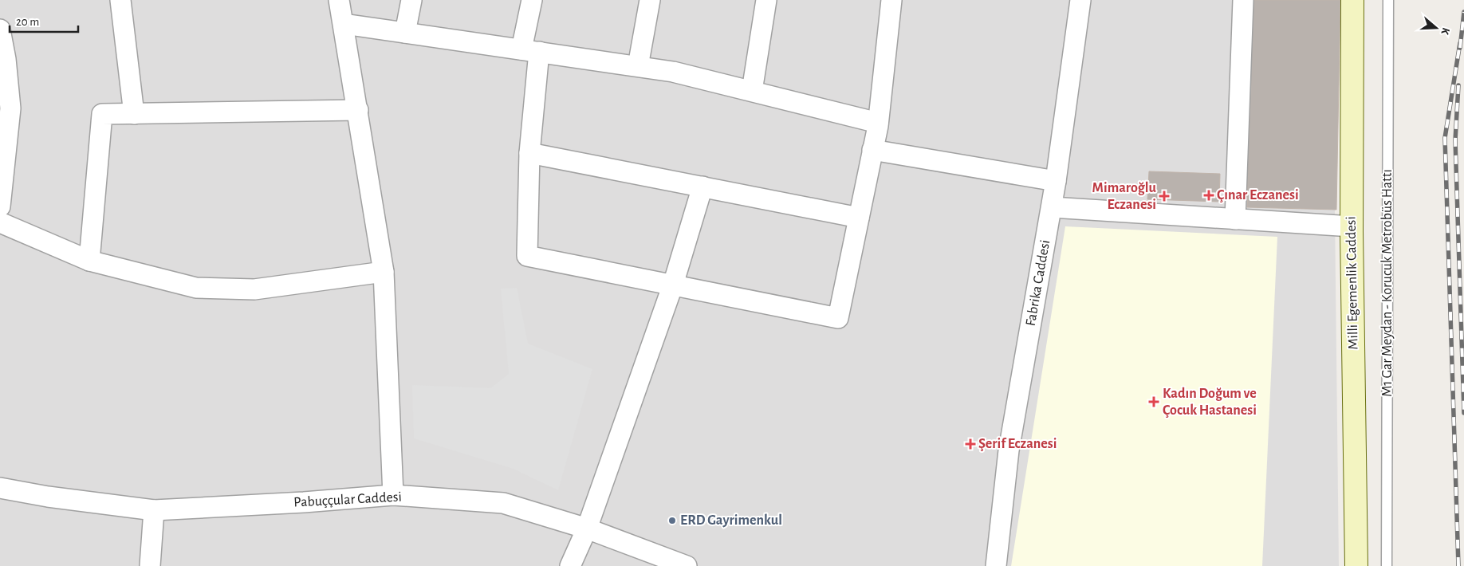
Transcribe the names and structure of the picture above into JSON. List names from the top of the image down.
{
  "streets": {
    "main road": ["Milli Egemenlik Caddesi"],
    "street": ["Fabrika Caddesi", "Pabuççular Caddesi"],
    "lane": ["M1 Gar Meydan - Korucuk Metrobüs Hattı"]
  },
  "places": {
    "health": [
      "Çınar Eczanesi",
      "Mimaroğlu Eczanesi",
      "Kadın Doğum ve Çocuk Hastanesi",
      "Şerif Eczanesi"
    ],
    "other": ["ERD Gayrimenkul"]
  },
  "scale_bar": "20 m",
  "north": "right"
}
